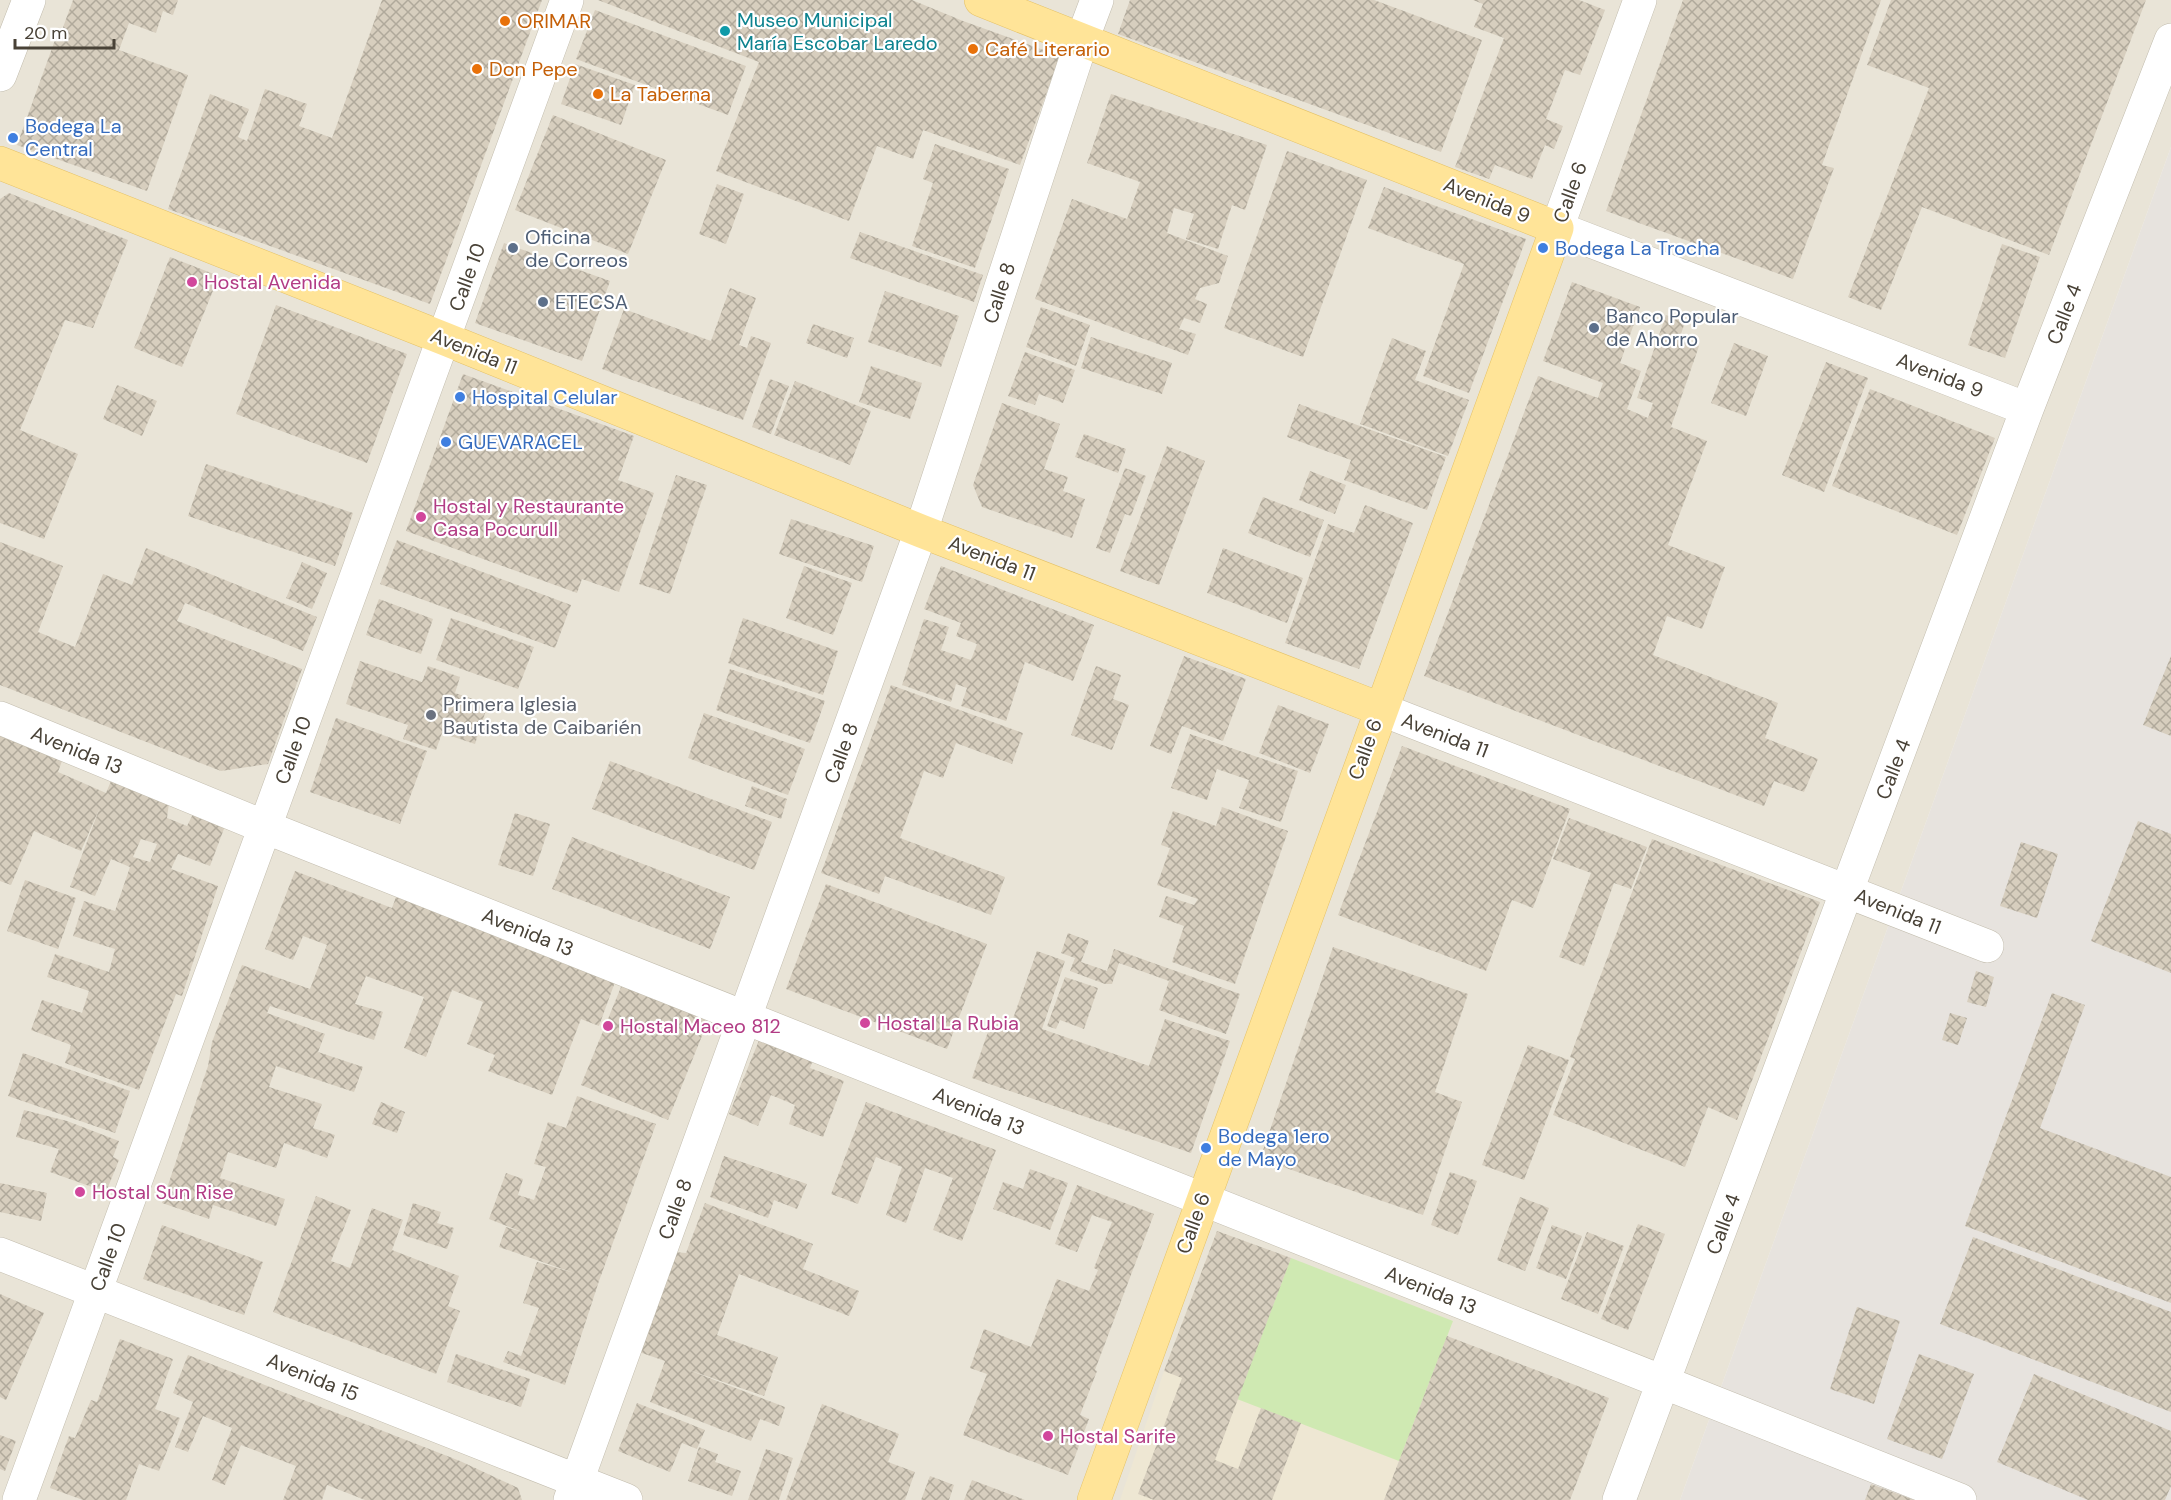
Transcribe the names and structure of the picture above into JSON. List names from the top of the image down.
{
  "streets": {
    "main road": ["Calle 6", "Avenida 9", "Avenida 11"],
    "street": [
      "Calle 10",
      "Calle 8",
      "Calle 4",
      "Avenida 13",
      "Avenida 15"
    ]
  },
  "crossings": [
    ["Calle 6", "Avenida 9"],
    ["Calle 6", "Avenida 11"],
    ["Calle 6", "Avenida 13"],
    ["Avenida 9", "Calle 8"],
    ["Avenida 9", "Calle 4"],
    ["Calle 10", "Avenida 11"],
    ["Calle 10", "Avenida 13"],
    ["Calle 10", "Avenida 15"],
    ["Calle 8", "Avenida 11"],
    ["Calle 8", "Avenida 13"],
    ["Calle 8", "Avenida 15"],
    ["Calle 4", "Avenida 11"],
    ["Calle 4", "Avenida 13"]
  ],
  "places": [
    "ORIMAR",
    "Museo Municipal María Escobar Laredo",
    "Café Literario",
    "Don Pepe",
    "La Taberna",
    "Bodega La Central",
    "Oficina de Correos",
    "Bodega La Trocha",
    "Hostal Avenida",
    "ETECSA",
    "Banco Popular de Ahorro",
    "Hospital Celular",
    "GUEVARACEL",
    "Hostal y Restaurante Casa Pocurull",
    "Primera Iglesia Bautista de Caibarién",
    "Hostal La Rubia",
    "Hostal Maceo 812",
    "Bodega 1ero de Mayo",
    "Hostal Sun Rise",
    "Hostal Sarife"
  ],
  "scale_bar": "20 m"
}
